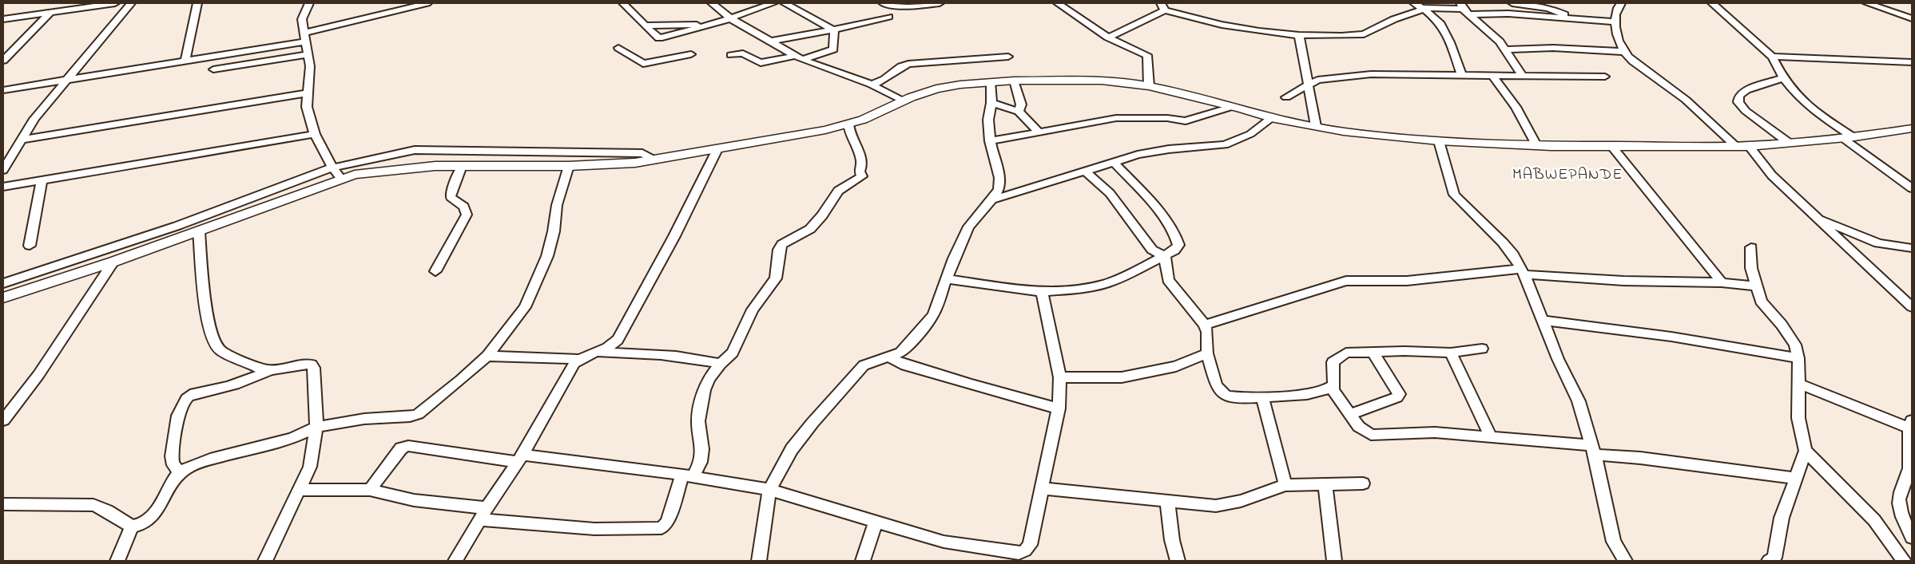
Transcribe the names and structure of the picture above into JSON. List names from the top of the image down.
{
  "districts": ["MABWEPANDE"]
}
